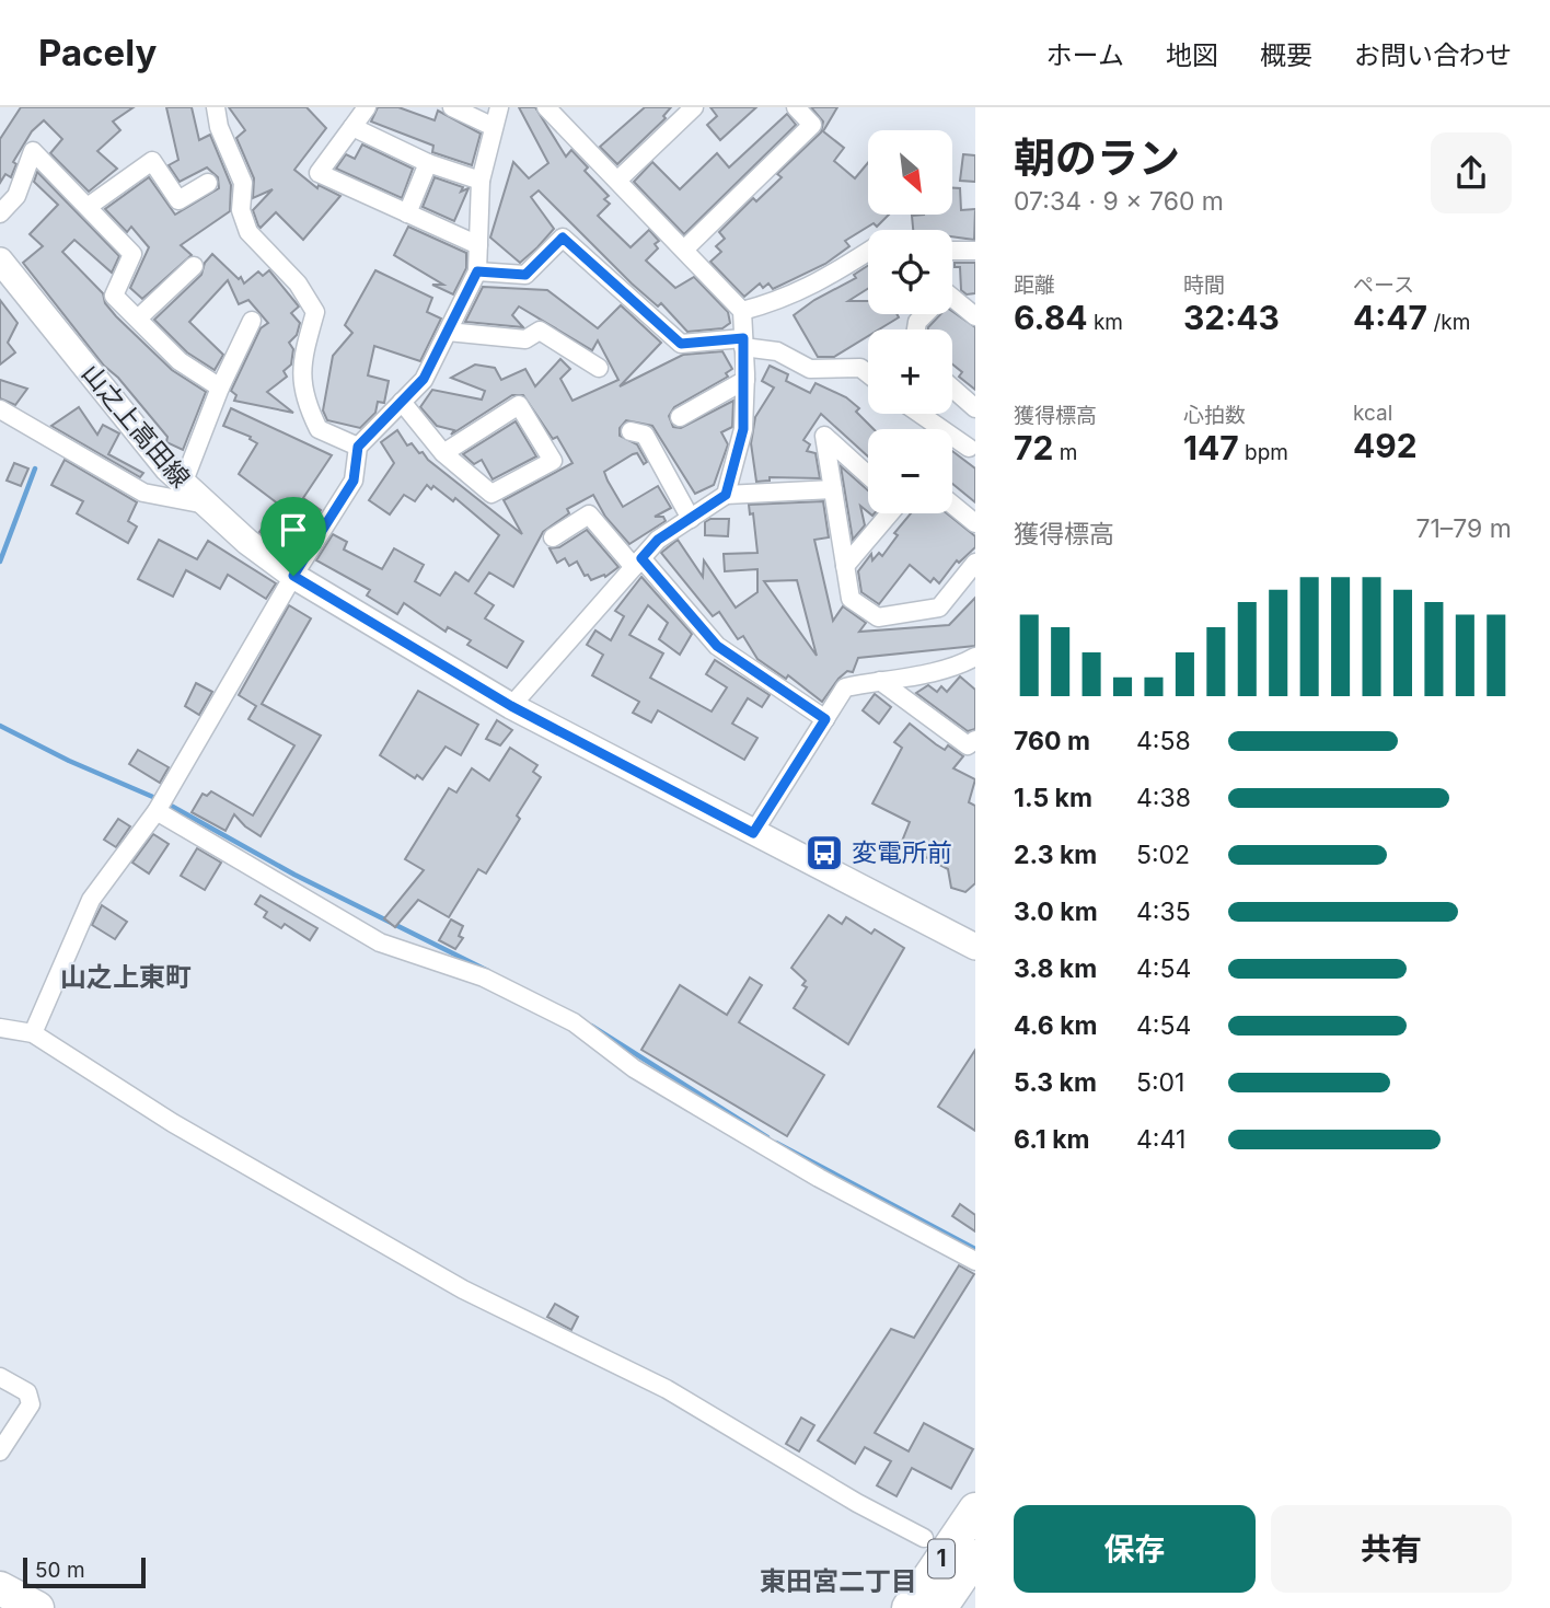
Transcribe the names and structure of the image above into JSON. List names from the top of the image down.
{
  "streets": {
    "highway": ["1"],
    "street": ["山之上高田線"]
  },
  "districts": ["山之上東町", "東田宮二丁目"],
  "places": {
    "bus stop": ["変電所前"]
  },
  "scale_bar": "50 m",
  "north": "bottom right",
  "page": {
    "header": "Pacely",
    "nav": [
      "ホーム",
      "地図",
      "概要",
      "お問い合わせ"
    ],
    "heading": ["朝のラン", "07:34 · 9 × 760 m"],
    "map_buttons": ["+", "−"],
    "stats": [
      ["距離", "6.84 km"],
      ["時間", "32:43"],
      ["ペース", "4:47 /km"],
      ["獲得標高", "72 m"],
      ["心拍数", "147 bpm"],
      ["kcal", "492"]
    ],
    "chart": ["獲得標高", "71–79 m"],
    "list": [
      {
        "name": "760 m",
        "note": "4:58"
      },
      {
        "name": "1.5 km",
        "note": "4:38"
      },
      {
        "name": "2.3 km",
        "note": "5:02"
      },
      {
        "name": "3.0 km",
        "note": "4:35"
      },
      {
        "name": "3.8 km",
        "note": "4:54"
      },
      {
        "name": "4.6 km",
        "note": "4:54"
      },
      {
        "name": "5.3 km",
        "note": "5:01"
      },
      {
        "name": "6.1 km",
        "note": "4:41"
      }
    ],
    "buttons": ["保存", "共有"],
    "scale": "50 m"
  }
}
